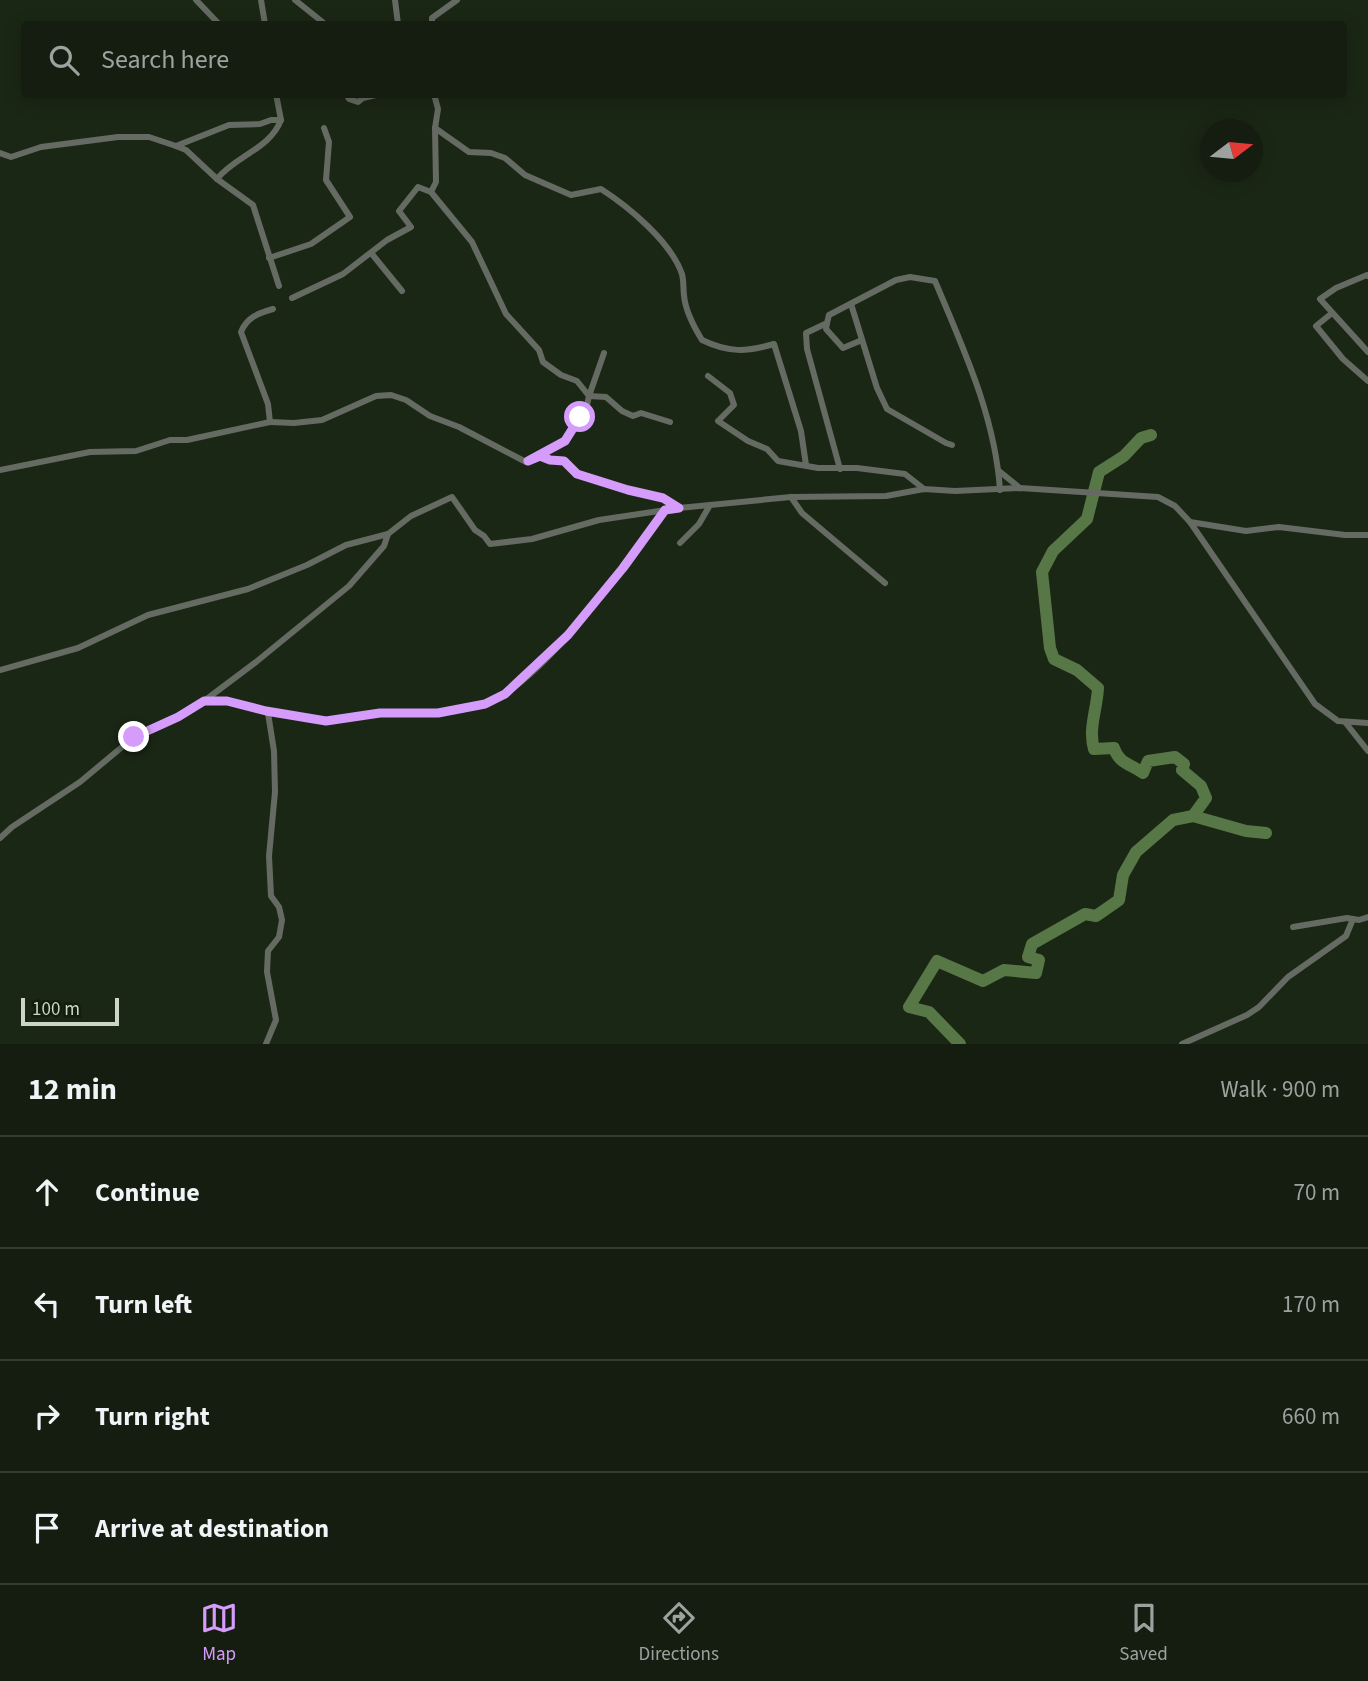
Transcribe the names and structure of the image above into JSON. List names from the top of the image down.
{
  "scale_bar": "100 m",
  "north": "right",
  "page": {
    "search": "Search here",
    "scale": "100 m",
    "heading": ["12 min", "Walk · 900 m"],
    "list": [
      ["Continue", "70 m"],
      ["Turn left", "170 m"],
      ["Turn right", "660 m"],
      "Arrive at destination"
    ],
    "nav": ["Map", "Directions", "Saved"]
  }
}
